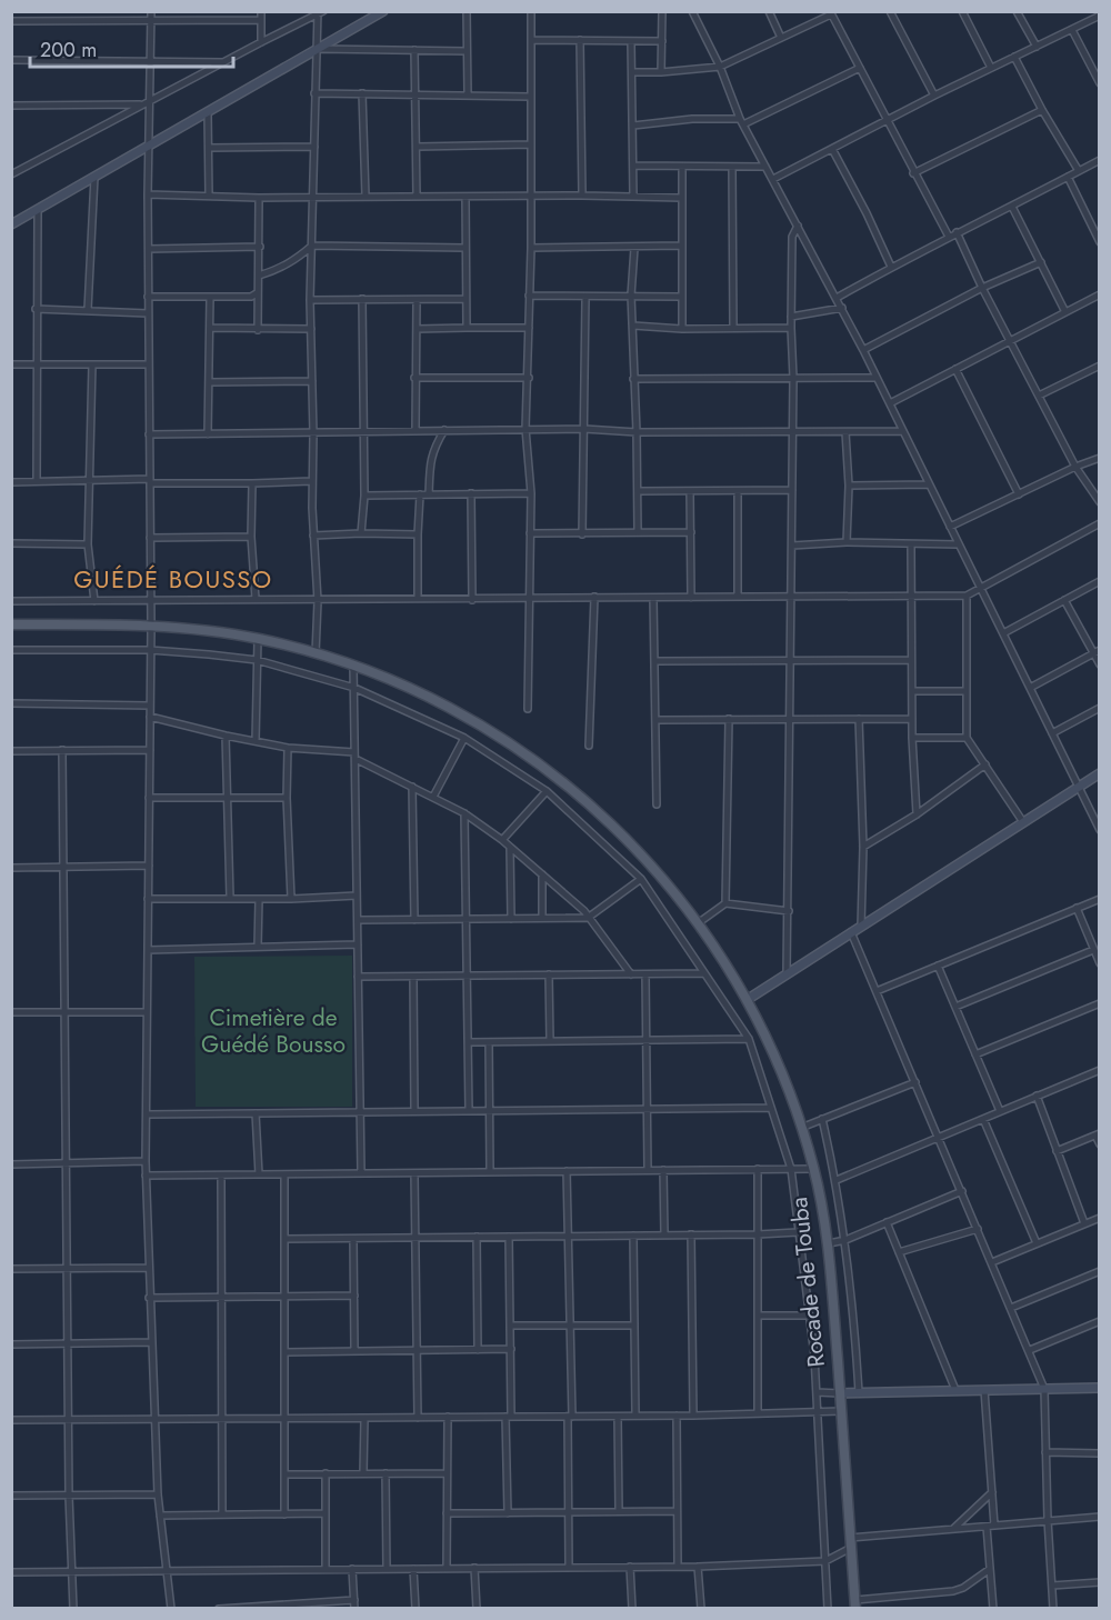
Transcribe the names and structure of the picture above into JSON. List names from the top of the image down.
{
  "streets": {
    "main road": ["Rocade de Touba"]
  },
  "districts": ["GUÉDÉ BOUSSO"],
  "parks": ["Cimetière de Guédé Bousso"],
  "scale_bar": "200 m"
}
